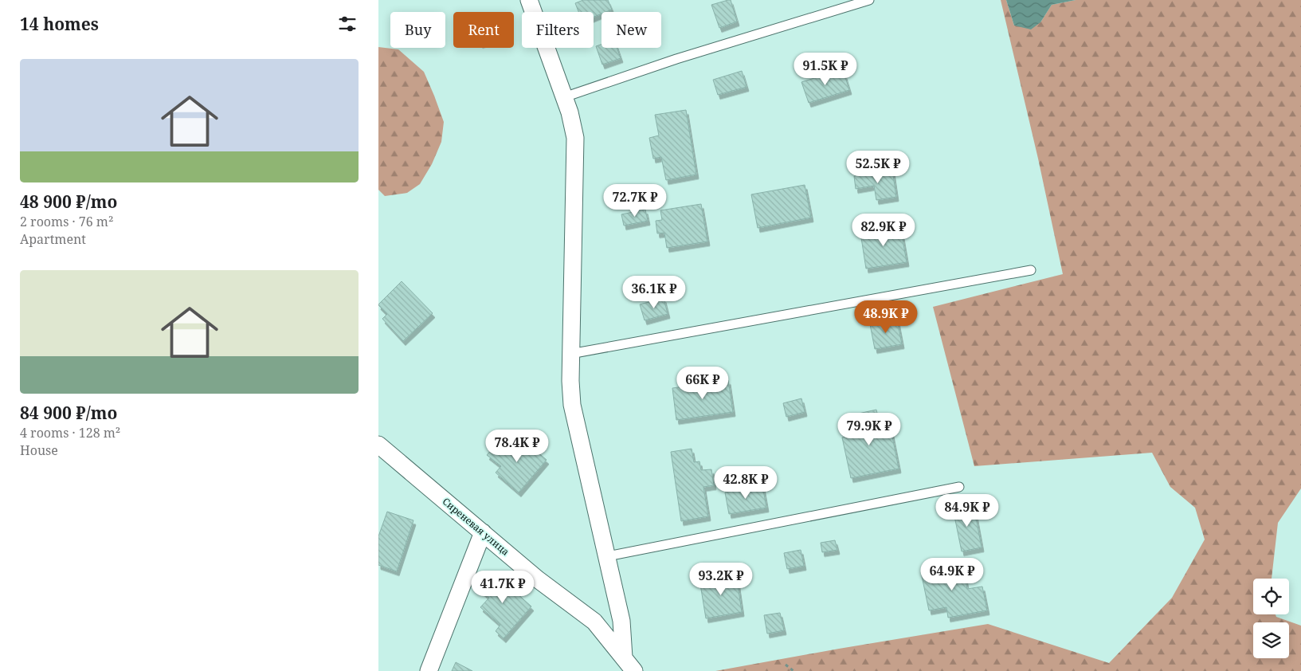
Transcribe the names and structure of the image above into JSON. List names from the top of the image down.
{
  "streets": {
    "street": ["Сиреневая улица"]
  },
  "page": {
    "heading": "14 homes",
    "chip": [
      "Buy",
      "Rent",
      "Filters",
      "New"
    ],
    "list": [
      {
        "name": "48 900 ₽/mo",
        "note": "2 rooms · 76 m² · Apartment"
      },
      {
        "name": "84 900 ₽/mo",
        "note": "4 rooms · 128 m² · House"
      }
    ],
    "price": [
      "91.5K ₽",
      "52.5K ₽",
      "72.7K ₽",
      "82.9K ₽",
      "36.1K ₽",
      "48.9K ₽",
      "66K ₽",
      "79.9K ₽",
      "78.4K ₽",
      "42.8K ₽",
      "84.9K ₽",
      "64.9K ₽",
      "93.2K ₽",
      "41.7K ₽"
    ]
  }
}
